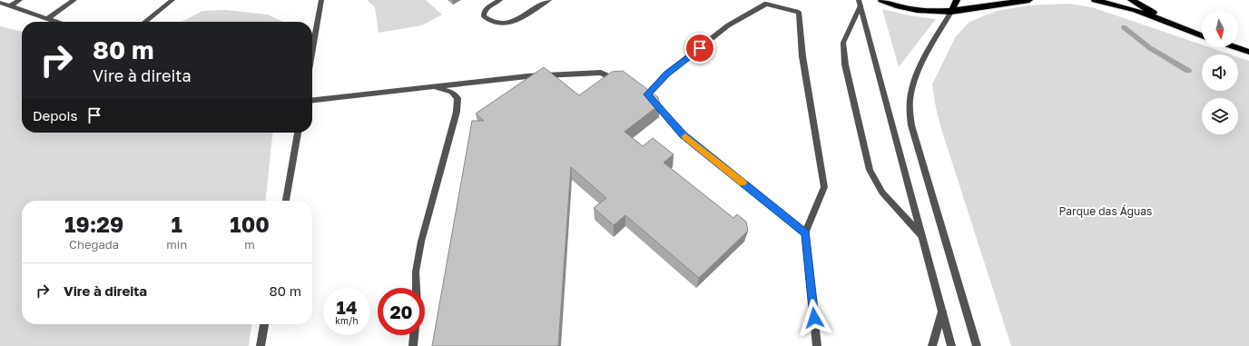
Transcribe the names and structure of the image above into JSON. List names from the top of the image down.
{
  "parks": ["Parque das Águas"],
  "north": "bottom",
  "page": {
    "turn": ["80 m", "Vire à direita"],
    "then": "Depois",
    "eta": [
      "19:29",
      "Chegada",
      "1",
      "min",
      "100",
      "m"
    ],
    "list": [
      {
        "name": "Vire à direita",
        "value": "80 m"
      }
    ],
    "speed": "14 km/h",
    "limit": "20"
  }
}
